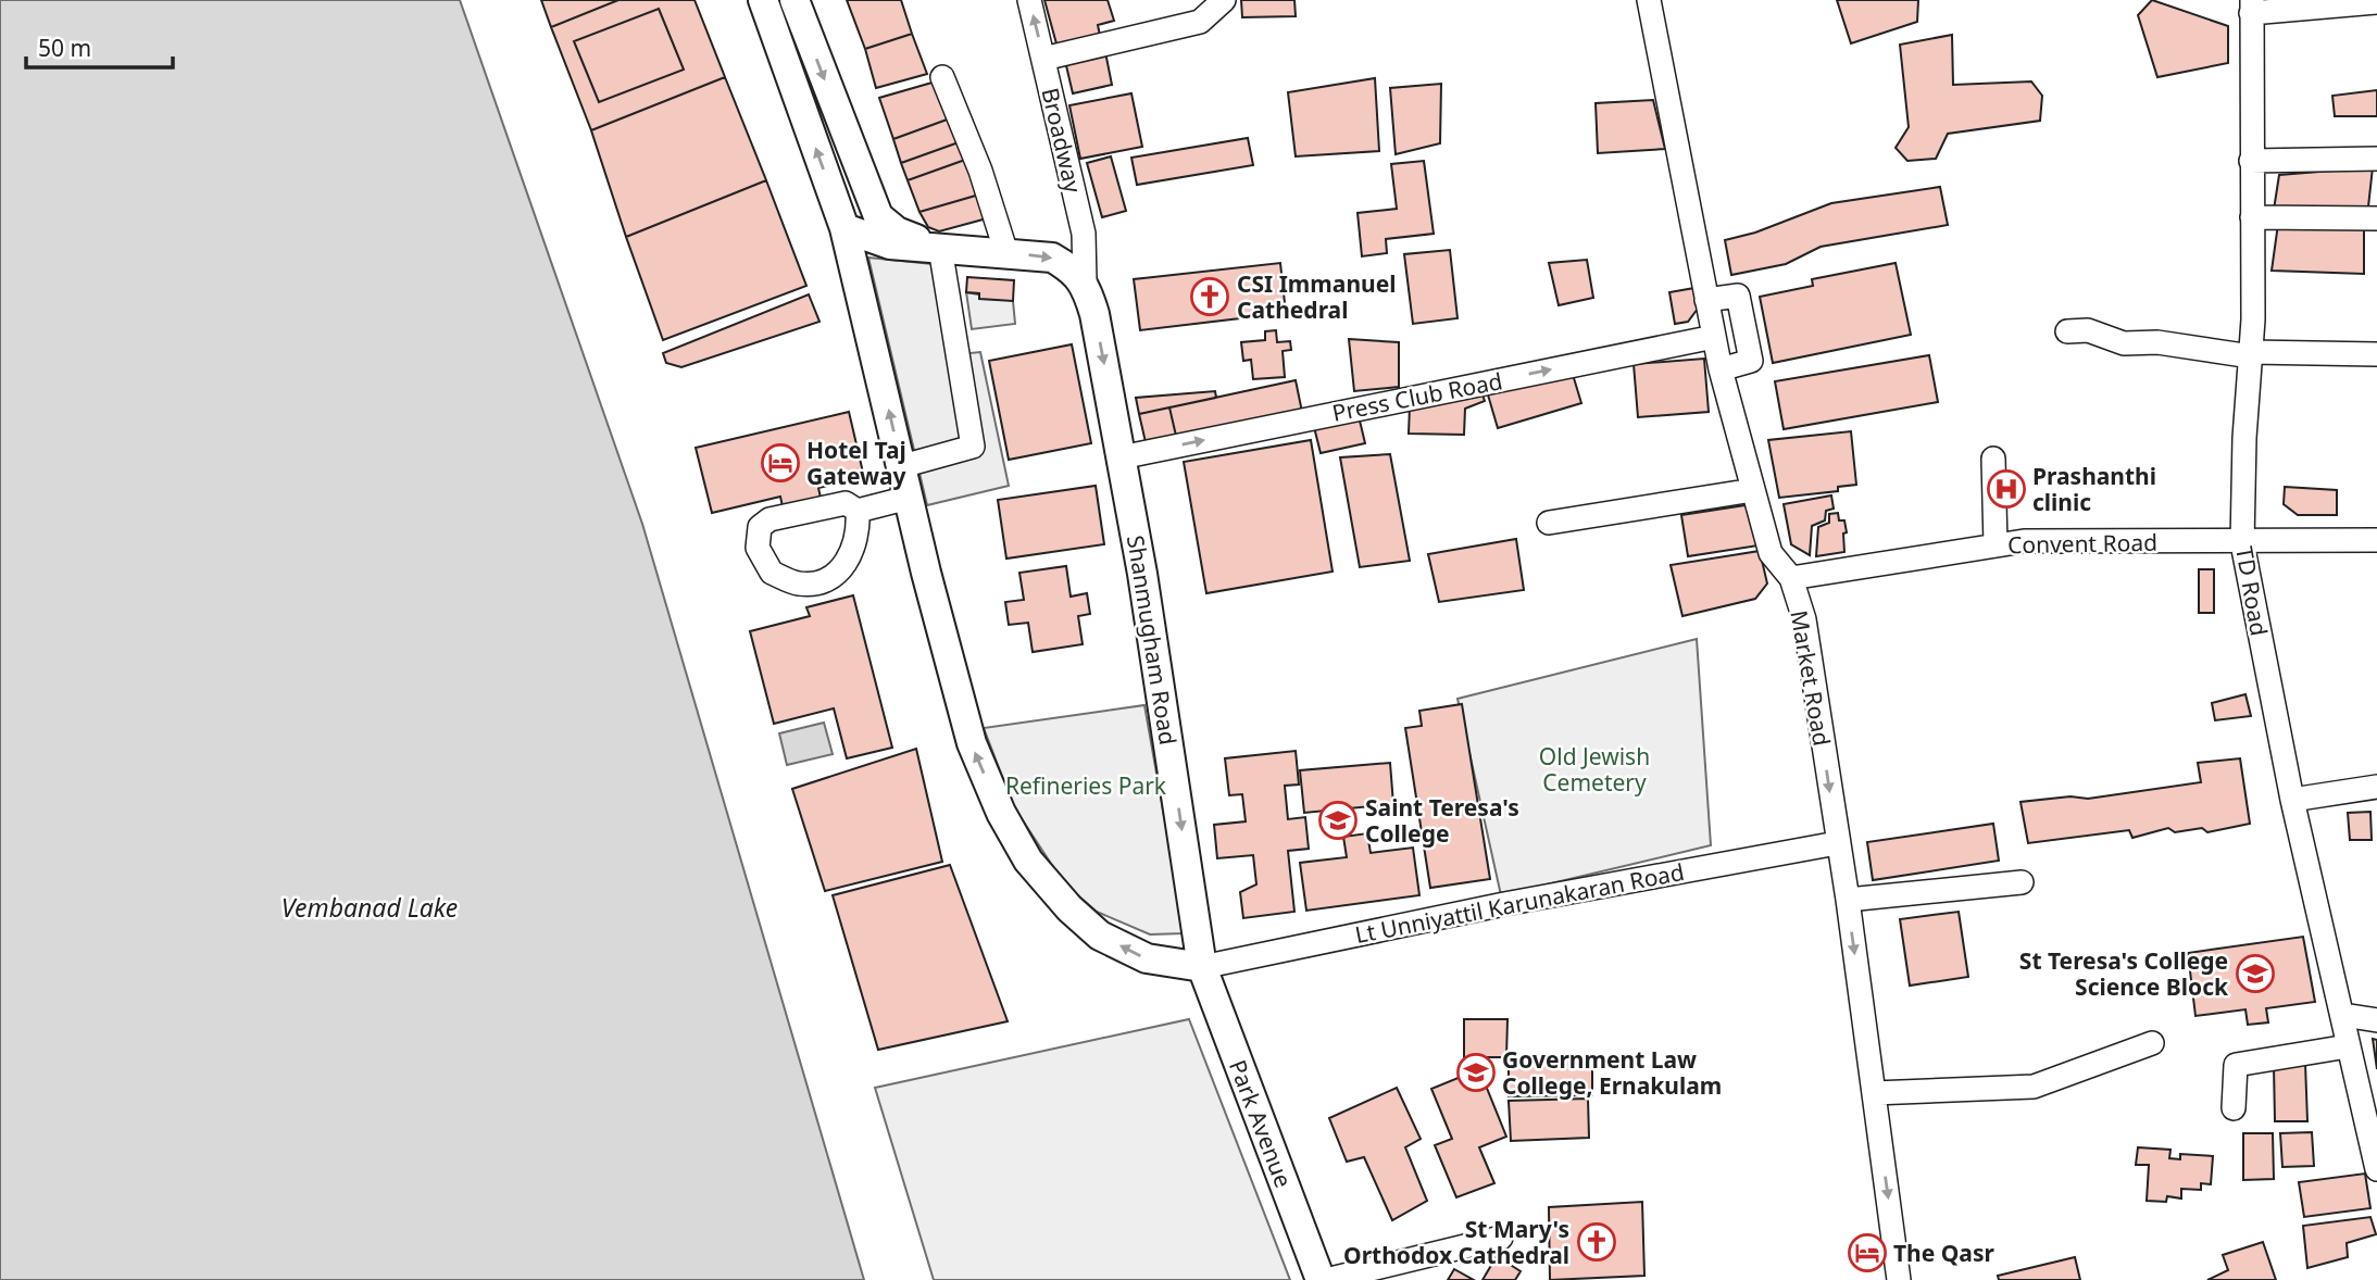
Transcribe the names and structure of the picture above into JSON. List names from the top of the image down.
{
  "streets": {
    "main road": ["Shanmugham Road", "Park Avenue"],
    "street": [
      "Broadway",
      "Press Club Road",
      "Convent Road",
      "TD Road",
      "Market Road",
      "Lt Unniyattil Karunakaran Road"
    ]
  },
  "crossings": [
    ["Broadway", "Shanmugham Road"],
    ["Press Club Road", "Shanmugham Road"],
    ["Press Club Road", "Market Road"],
    ["Convent Road", "TD Road"],
    ["Convent Road", "Market Road"],
    ["Shanmugham Road", "Lt Unniyattil Karunakaran Road"],
    ["Shanmugham Road", "Park Avenue"],
    ["Market Road", "Lt Unniyattil Karunakaran Road"],
    ["Lt Unniyattil Karunakaran Road", "Park Avenue"]
  ],
  "one_way": ["Shanmugham Road", "Market Road"],
  "water": ["Vembanad Lake"],
  "parks": ["Old Jewish Cemetery", "Refineries Park"],
  "places": {
    "church": ["CSI Immanuel Cathedral", "St Mary's Orthodox Cathedral"],
    "hotel": ["Hotel Taj Gateway", "The Qasr"],
    "hospital": ["Prashanthi clinic"],
    "school or university": ["Saint Teresa's College", "St Teresa's College Science Block", "Government Law College, Ernakulam"]
  },
  "scale_bar": "50 m"
}
